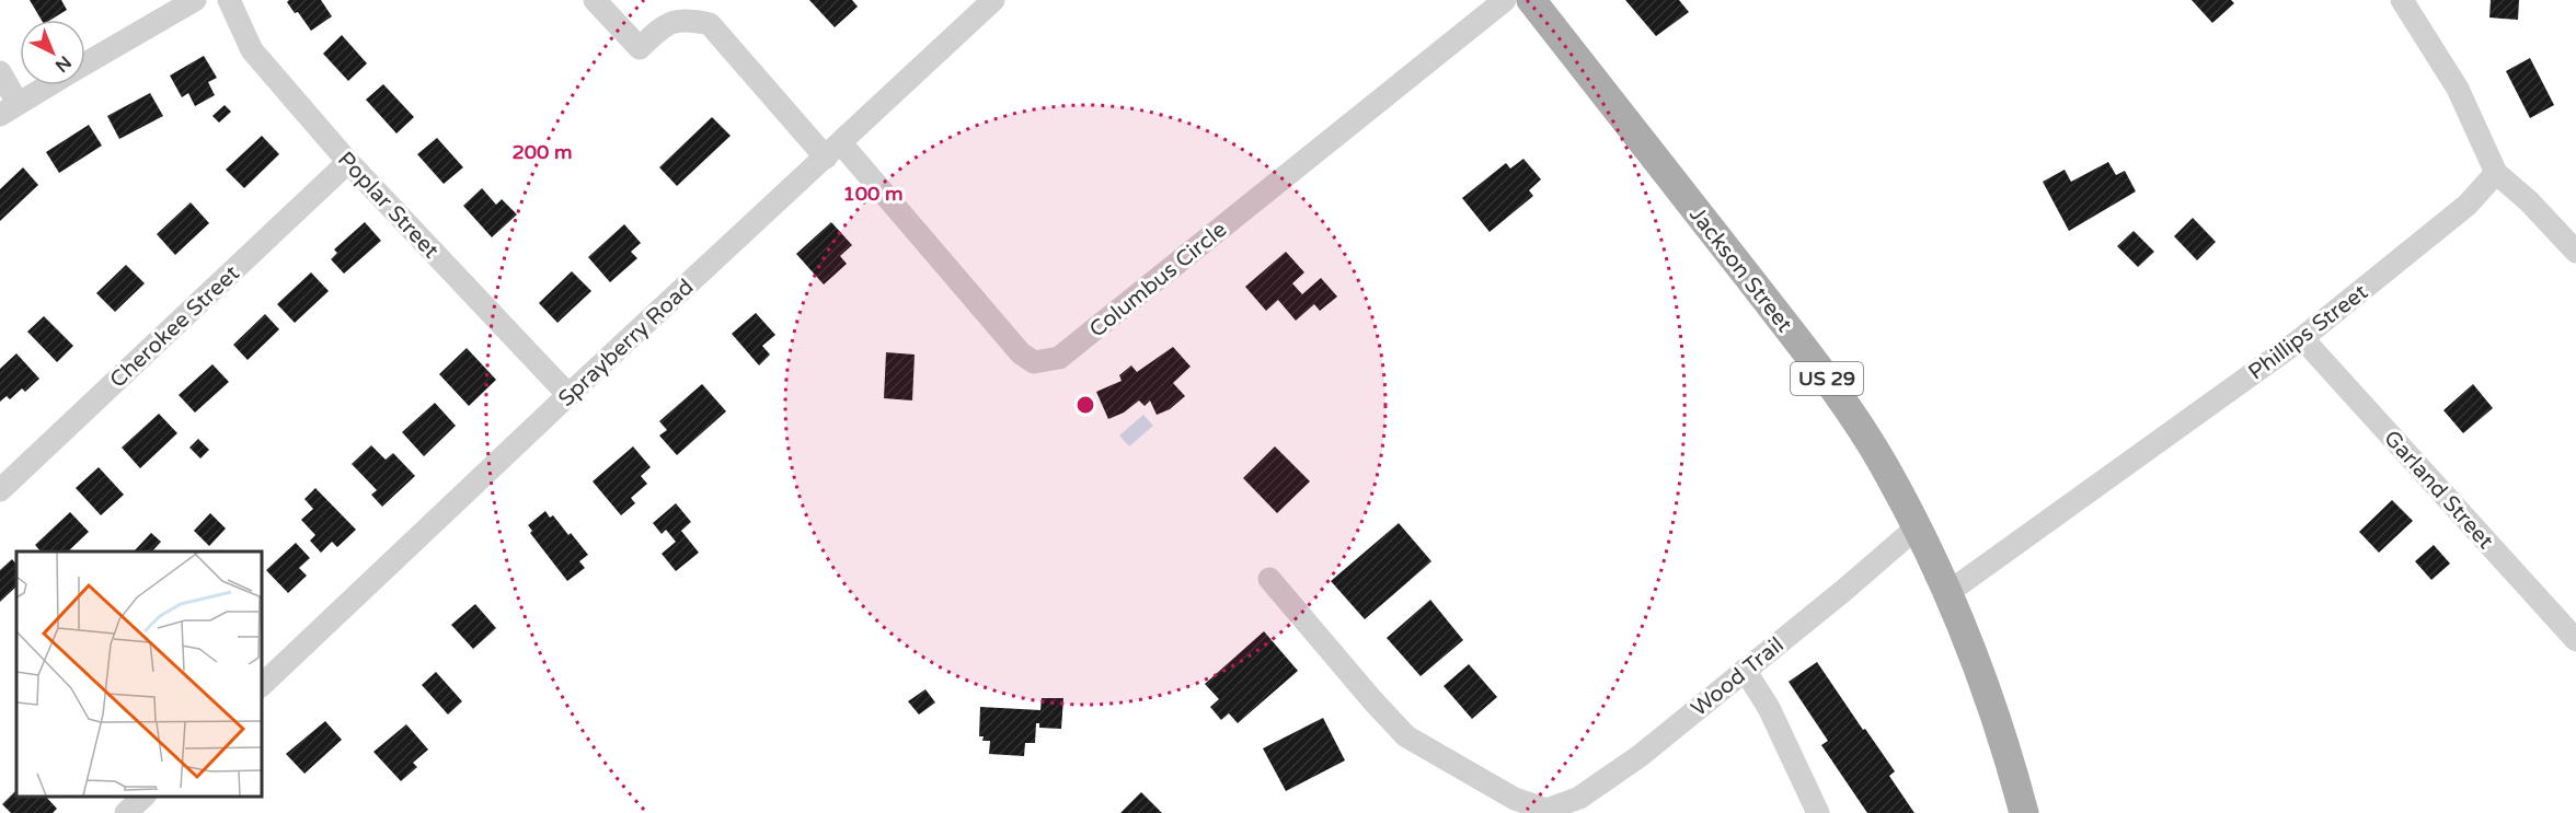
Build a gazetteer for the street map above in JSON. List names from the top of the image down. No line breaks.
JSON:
{"streets":{"main road":["Jackson Street","US 29"],"street":["Poplar Street","Columbus Circle","Cherokee Street","Phillips Street","Sprayberry Road","Garland Street","Wood Trail"]},"crossings":[["Poplar Street","Cherokee Street"],["Poplar Street","Sprayberry Road"],["Jackson Street","Phillips Street"],["Jackson Street","Wood Trail"],["Columbus Circle","Sprayberry Road"],["Phillips Street","Garland Street"]],"north":"bottom right","rings":["200 m","100 m"]}
